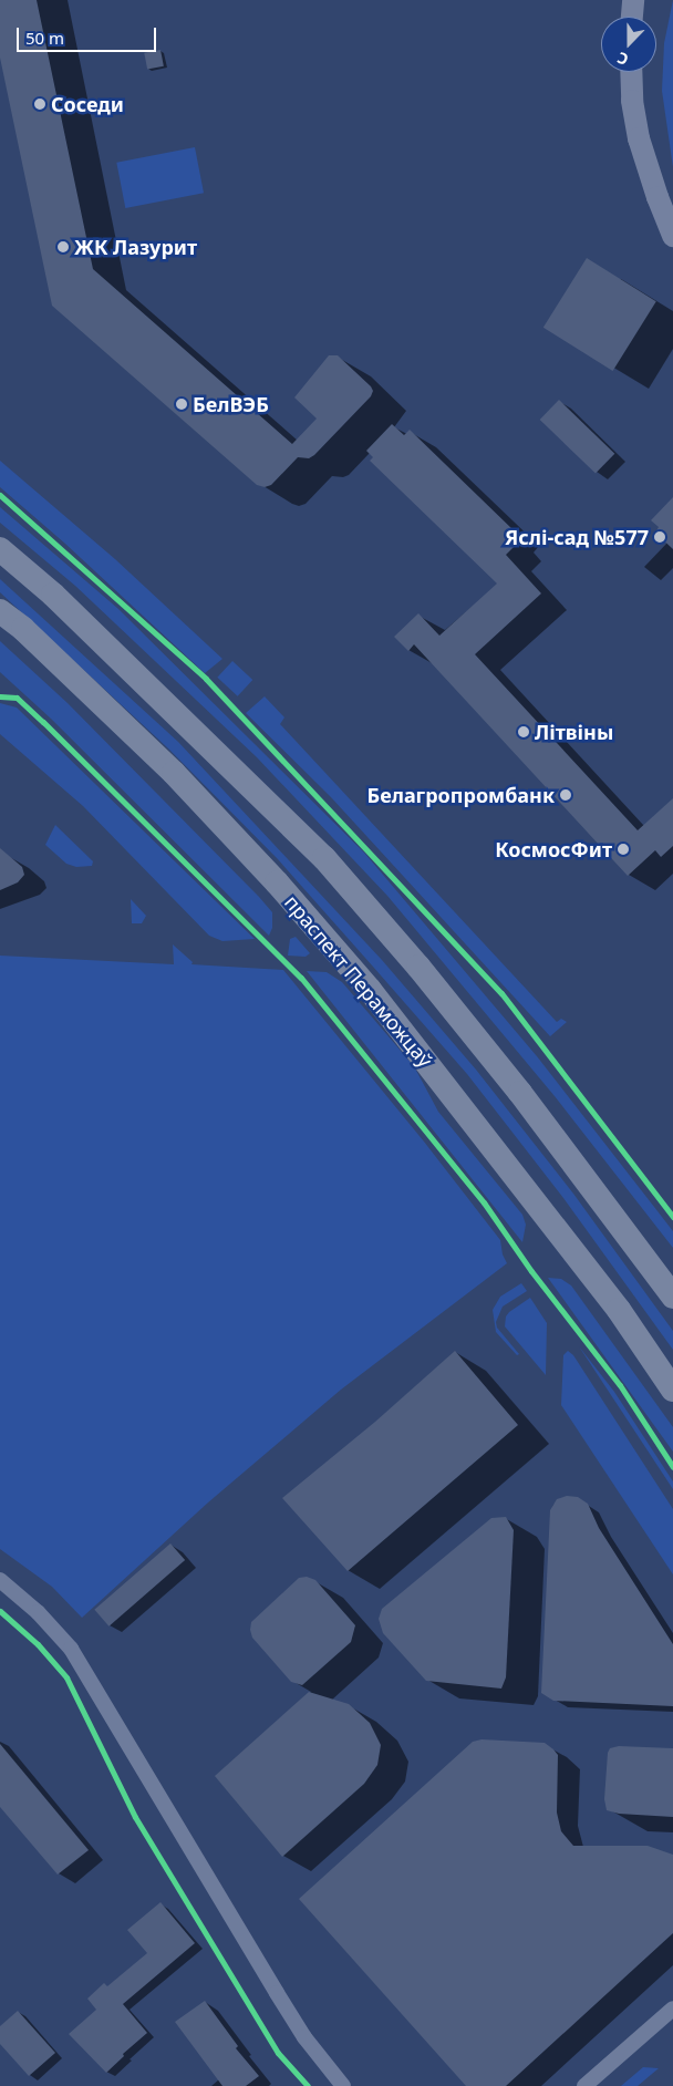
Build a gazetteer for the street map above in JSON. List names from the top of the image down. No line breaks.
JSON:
{"streets":{"main road":["праспект Пераможцаў"]},"places":["Соседи","ЖК Лазурит","БелВЭБ","Яслі-сад №577","Літвіны","Белагропромбанк","КосмосФит"],"scale_bar":"50 m","north":"bottom"}
